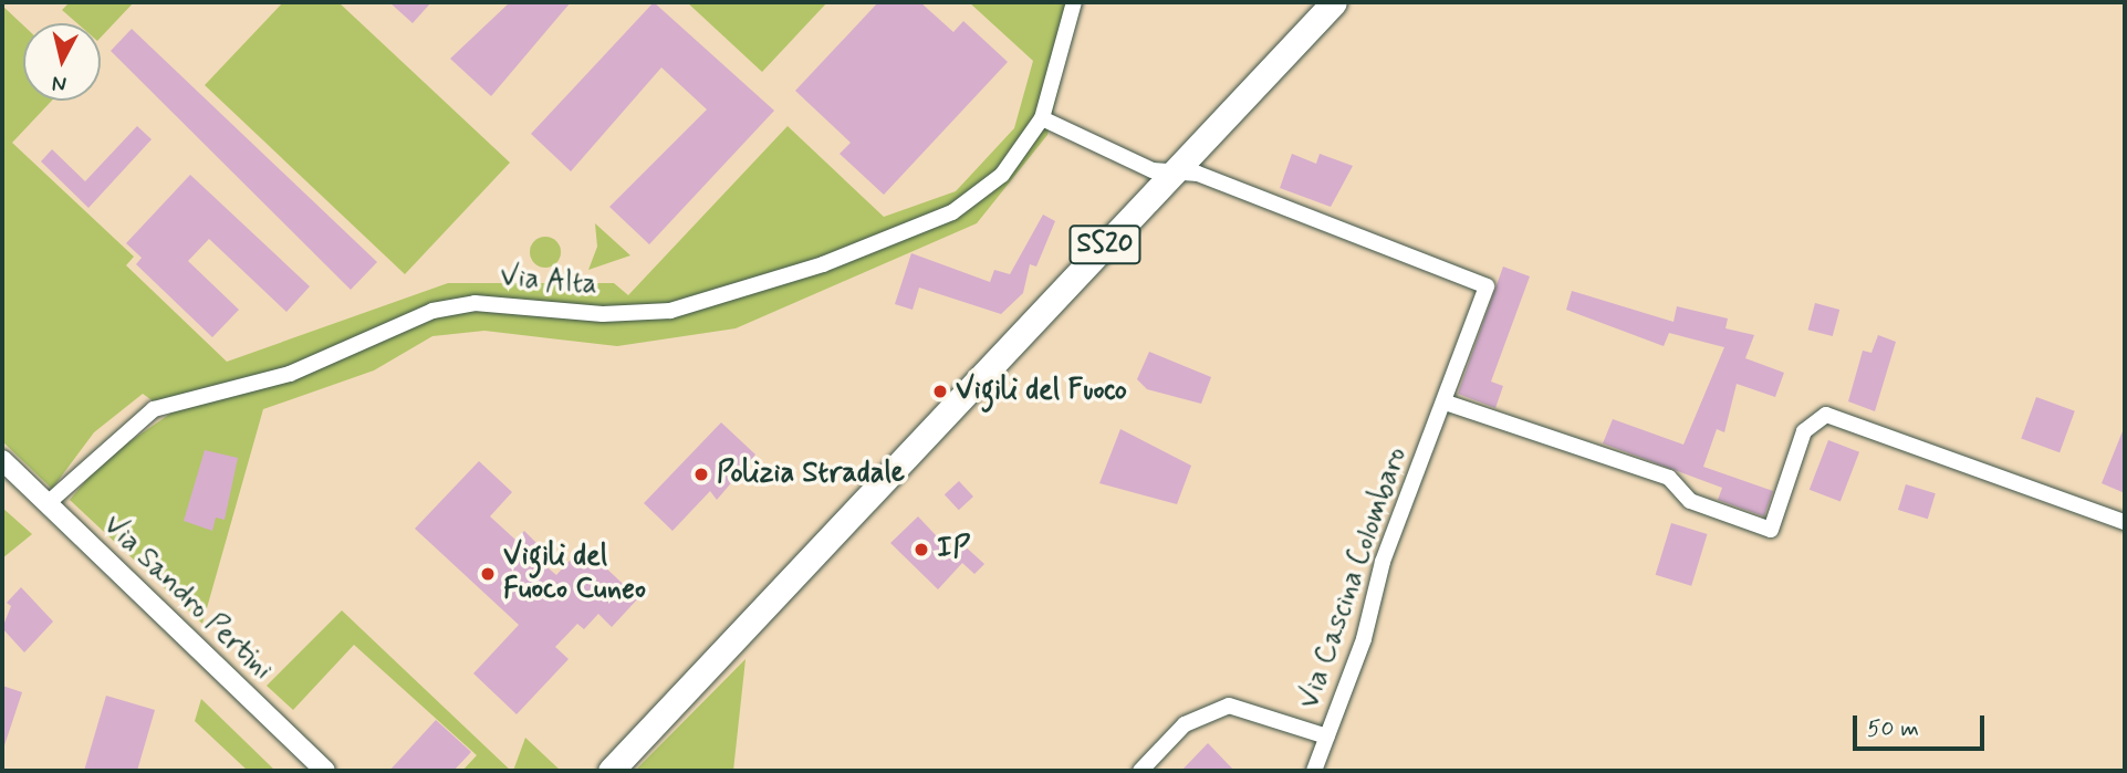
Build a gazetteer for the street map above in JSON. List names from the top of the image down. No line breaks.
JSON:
{"streets":{"main road":["SS20"],"street":["Via Alta","Via Cascina Colombaro","Via Sandro Pertini"]},"crossings":[["SS20","Via Cascina Colombaro"],["Via Alta","Via Sandro Pertini"]],"places":["Vigili del Fuoco","Polizia Stradale","IP","Vigili del Fuoco Cuneo"],"scale_bar":"50 m","north":"bottom"}
